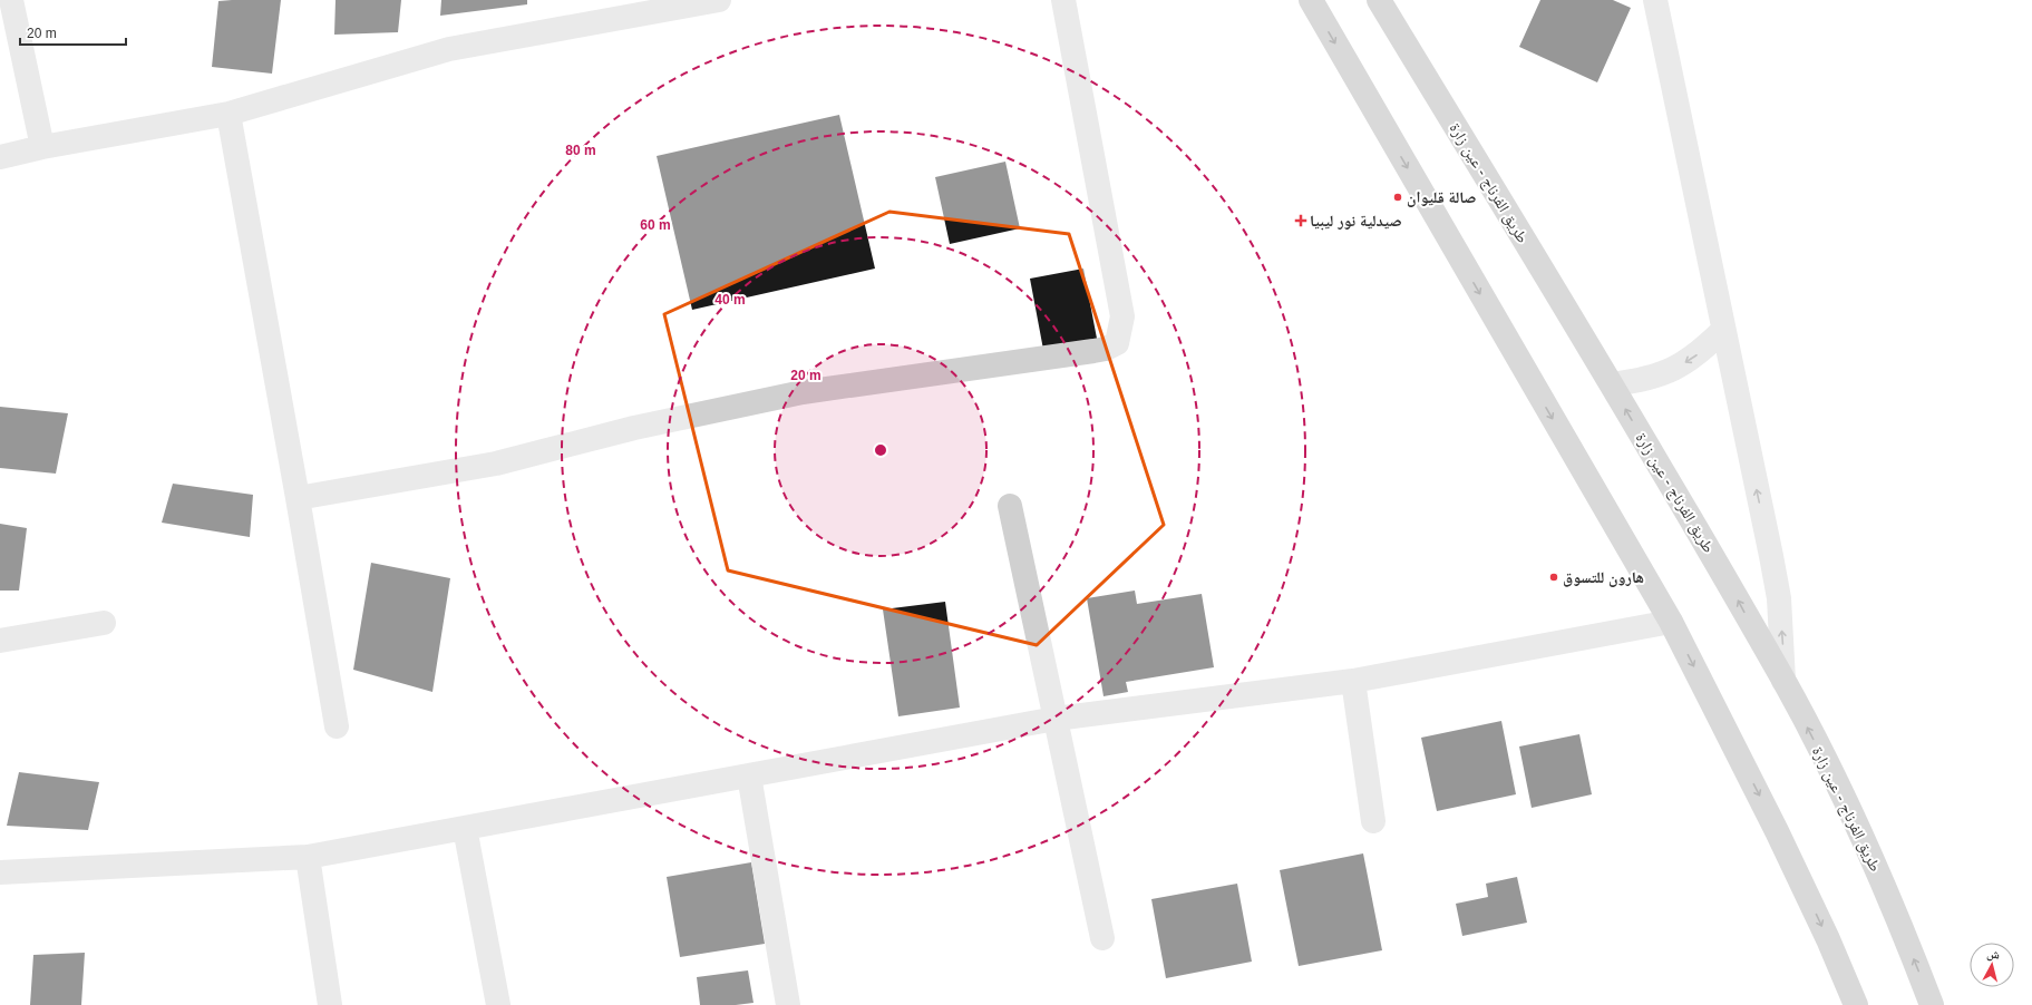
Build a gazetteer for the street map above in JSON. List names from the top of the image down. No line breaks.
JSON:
{"streets":{"main road":["طريق الفرناج - عين زارة"]},"places":{"other":["صالة قليوان","هارون للتسوق"],"health":["صيدلية نور ليبيا"]},"scale_bar":"20 m","north":"top","rings":["80 m","60 m","40 m","20 m"]}
